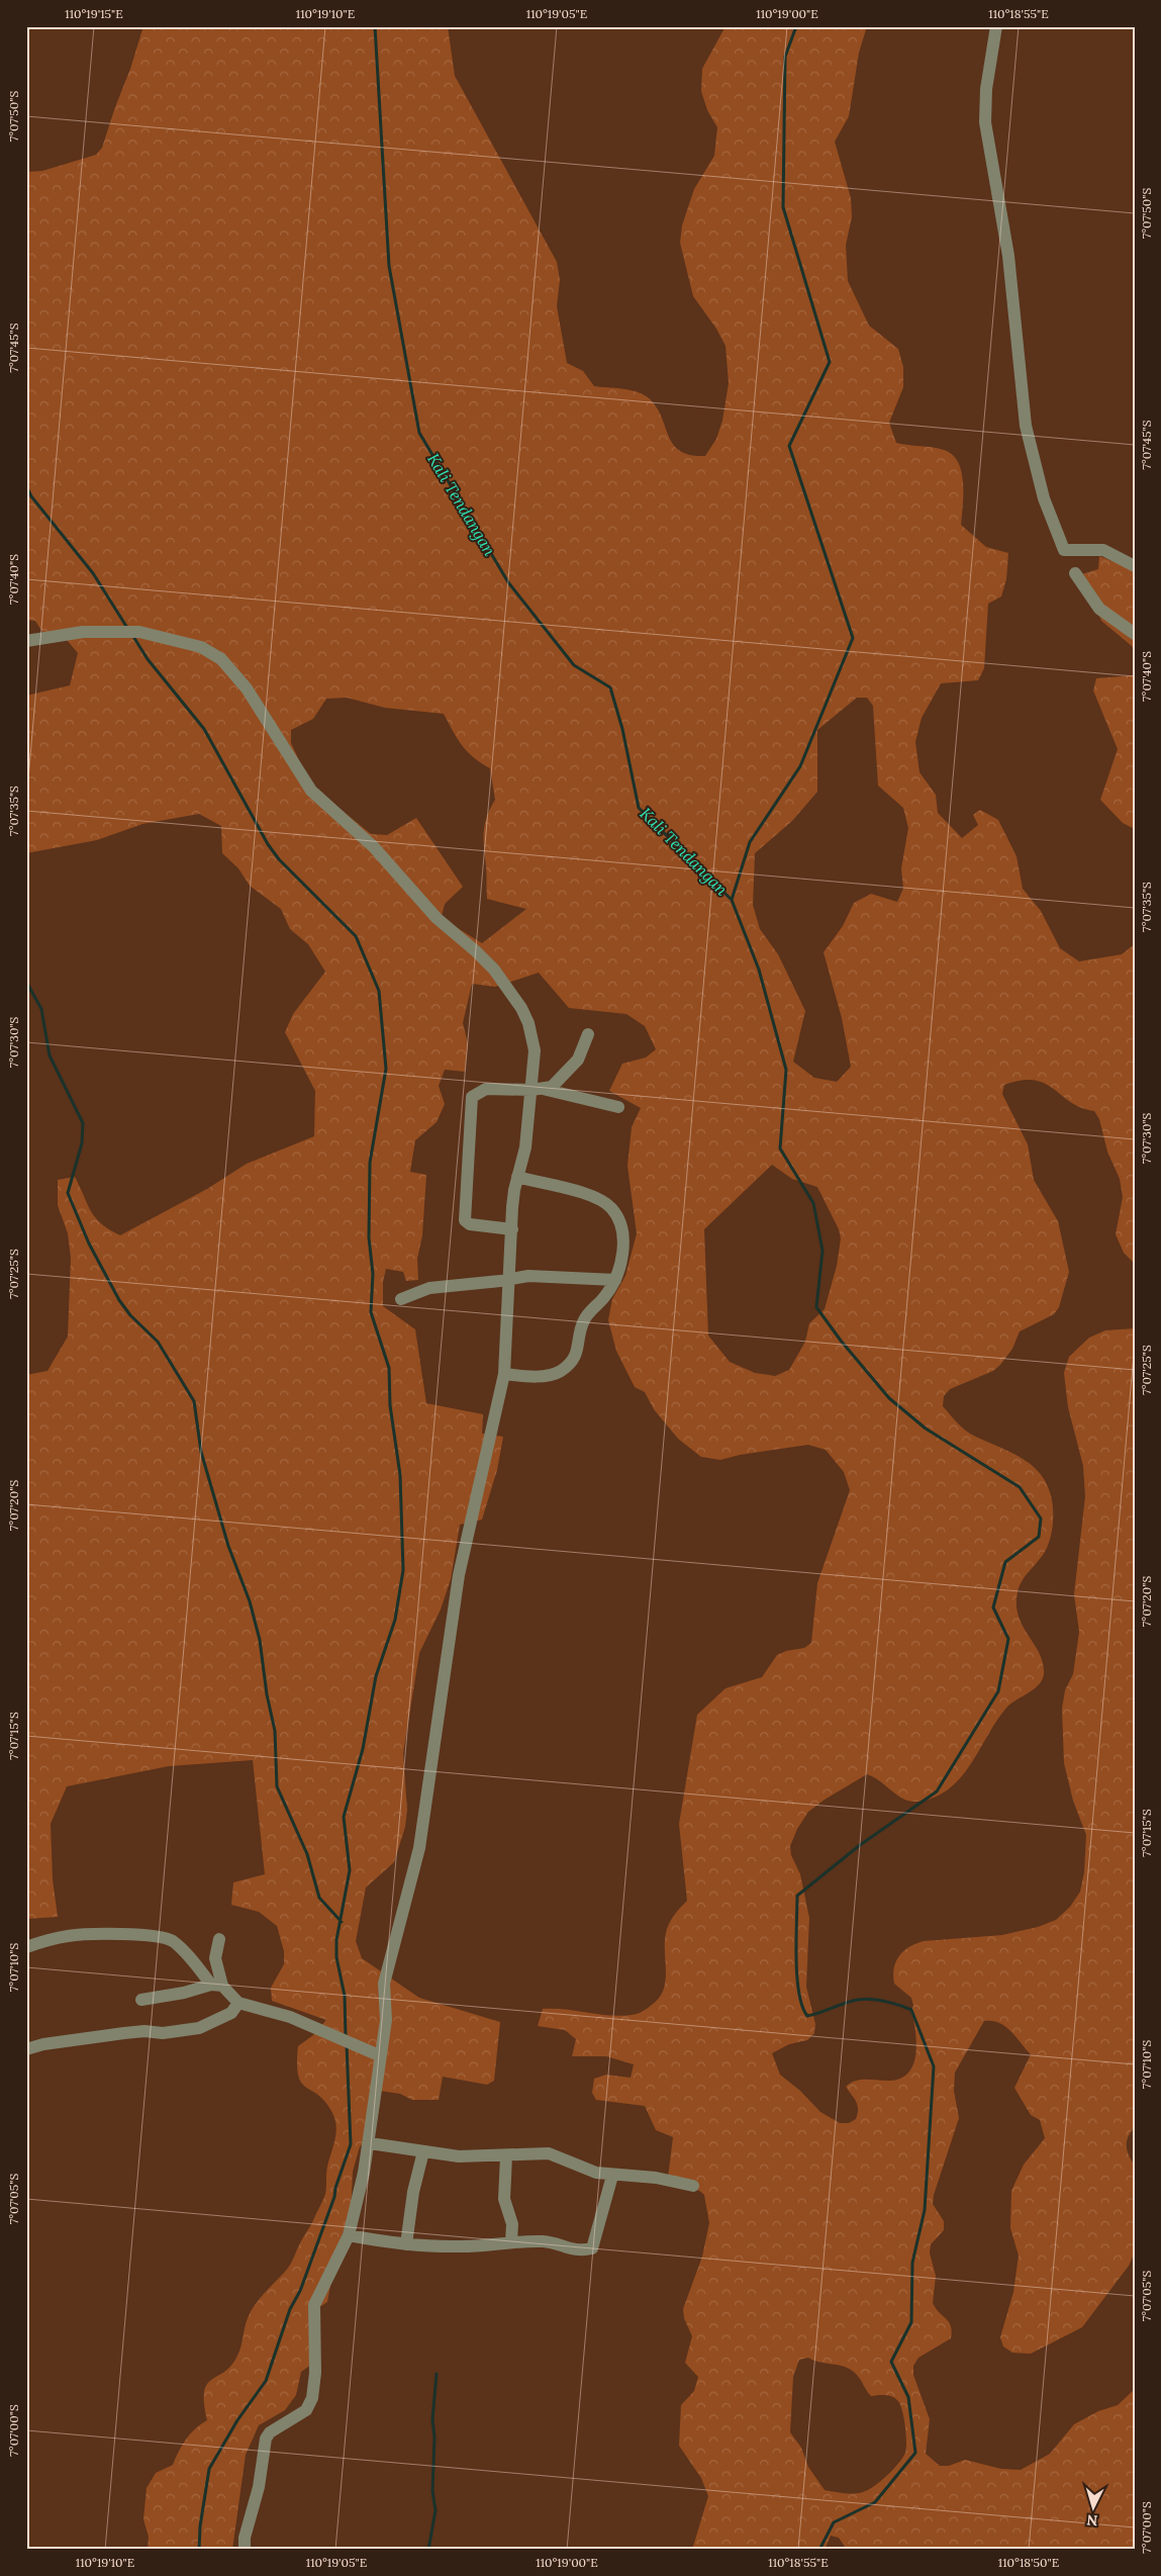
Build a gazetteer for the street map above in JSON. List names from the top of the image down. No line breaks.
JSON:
{"water":["Kali Tendangan"],"north":"bottom","coordinates":["110°19'15\"E","110°19'10\"E","110°19'05\"E","110°19'00\"E","110°18'55\"E","7°07'50\"S","7°07'45\"S","7°07'40\"S","7°07'35\"S","7°07'30\"S","7°07'25\"S","7°07'20\"S","7°07'15\"S","7°07'10\"S","7°07'05\"S","7°07'00\"S","110°18'50\"E"]}
